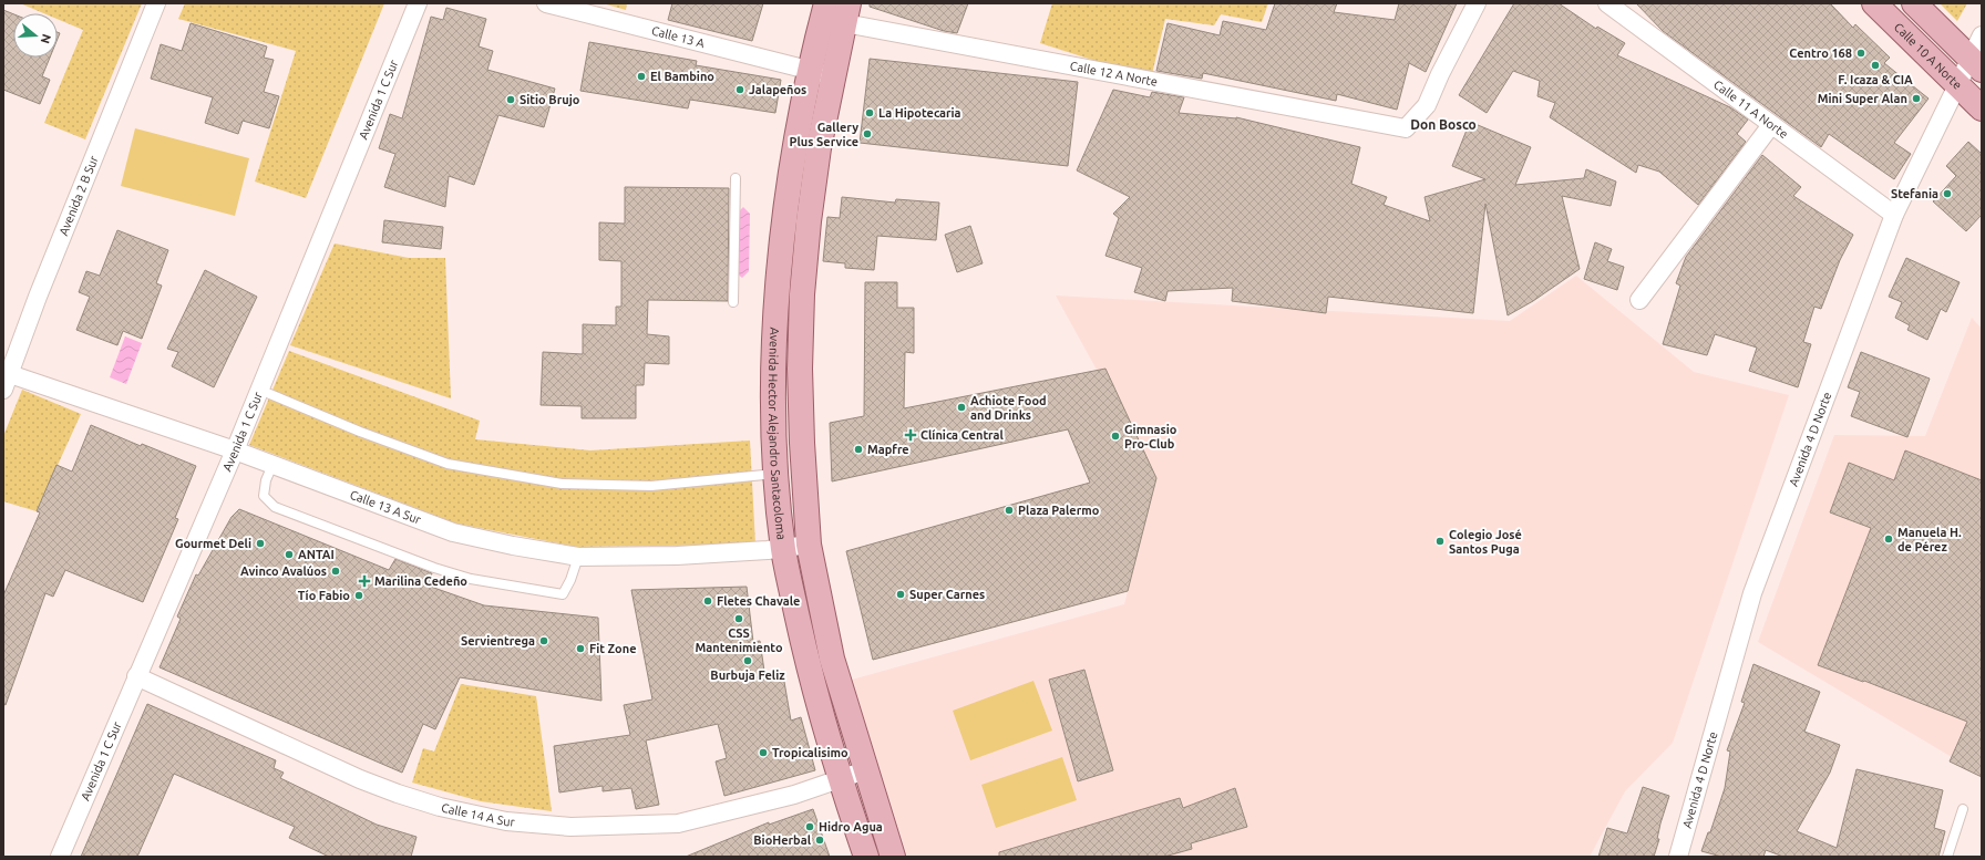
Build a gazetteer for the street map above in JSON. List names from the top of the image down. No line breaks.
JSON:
{"streets":{"main road":["Calle 10 A Norte","Avenida Hector Alejandro Santacoloma"],"street":["Calle 13 A","Calle 12 A Norte","Avenida 1 C Sur","Calle 11 A Norte","Avenida 2 B Sur","Avenida 4 D Norte","Calle 13 A Sur","Calle 14 A Sur"]},"crossings":[["Calle 13 A","Avenida Hector Alejandro Santacoloma"],["Calle 10 A Norte","Avenida 4 D Norte"],["Calle 12 A Norte","Avenida Hector Alejandro Santacoloma"],["Avenida 1 C Sur","Calle 13 A Sur"],["Avenida 1 C Sur","Calle 14 A Sur"],["Calle 11 A Norte","Avenida 4 D Norte"],["Avenida 2 B Sur","Calle 13 A Sur"],["Avenida Hector Alejandro Santacoloma","Calle 13 A Sur"],["Avenida Hector Alejandro Santacoloma","Calle 14 A Sur"]],"districts":["Don Bosco"],"places":{"other":["Centro 168","F. Icaza & CIA","El Bambino","Jalapeños","Mini Super Alan","Sitio Brujo","La Hipotecaria","Gallery Plus Service","Stefania","Achiote Food and Drinks","Gimnasio Pro-Club","Mapfre","Plaza Palermo","Manuela H. de Pérez","Colegio José Santos Puga","Gourmet Deli","ANTAI","Avinco Avalúos","Super Carnes","Tío Fabio","Fletes Chavale","CSS Mantenimiento","Servientrega","Fit Zone","Burbuja Feliz","Tropicalisimo","Hidro Agua","BioHerbal"],"health":["Clínica Central","Marilina Cedeño"]},"north":"right"}
